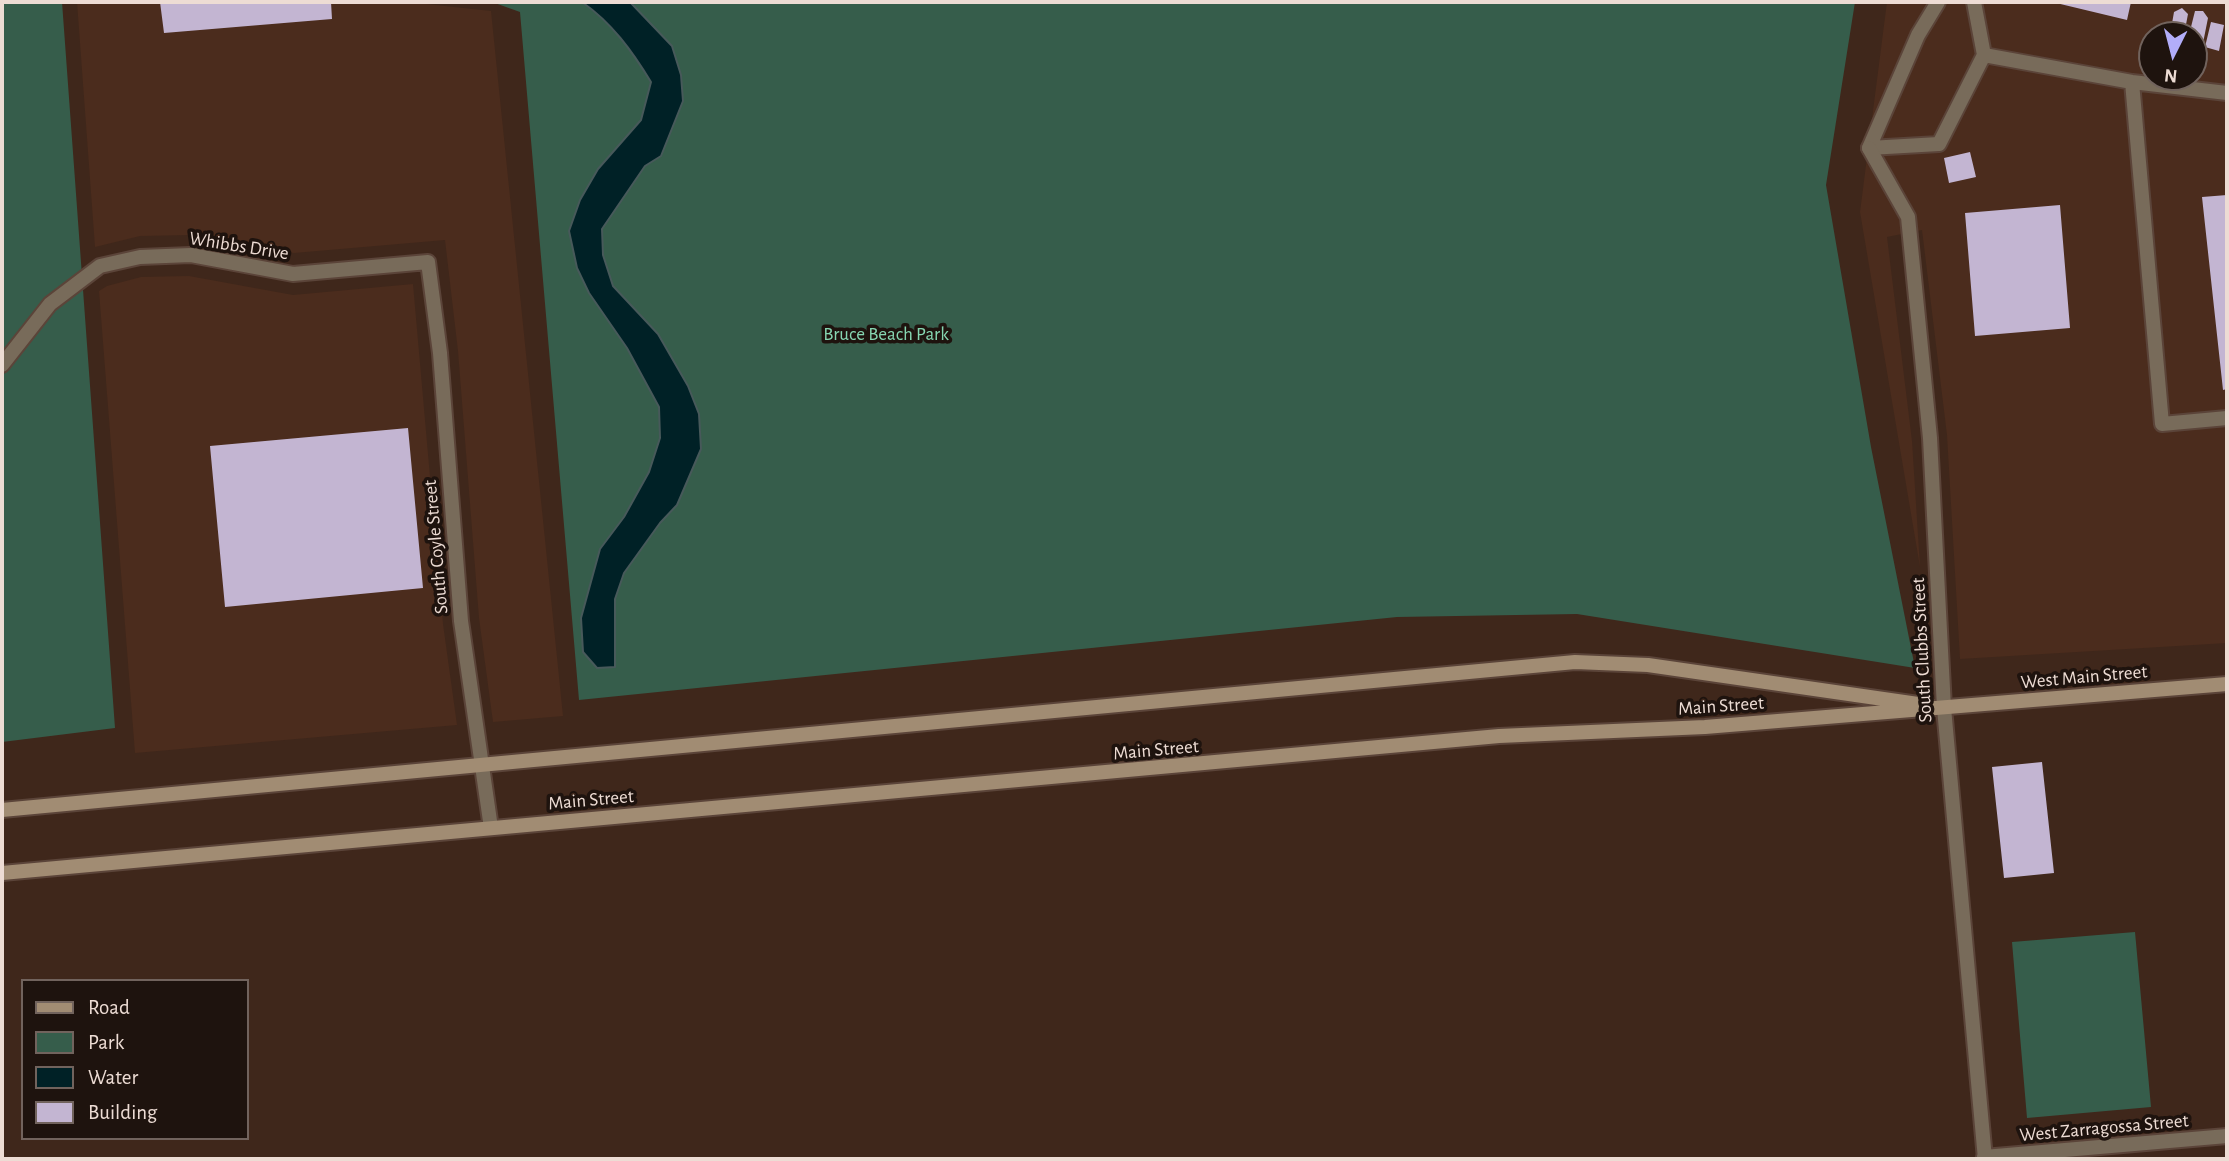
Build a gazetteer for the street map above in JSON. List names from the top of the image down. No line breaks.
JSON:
{"streets":{"main road":["West Main Street","Main Street"],"street":["Whibbs Drive","South Coyle Street","South Clubbs Street","West Zarragossa Street"]},"crossings":[["Whibbs Drive","South Coyle Street"],["South Coyle Street","Main Street"],["South Clubbs Street","West Main Street"],["South Clubbs Street","Main Street"],["South Clubbs Street","West Zarragossa Street"],["West Main Street","Main Street"]],"parks":["Bruce Beach Park"],"legend":["Road","Park","Water","Building"],"north":"bottom"}
